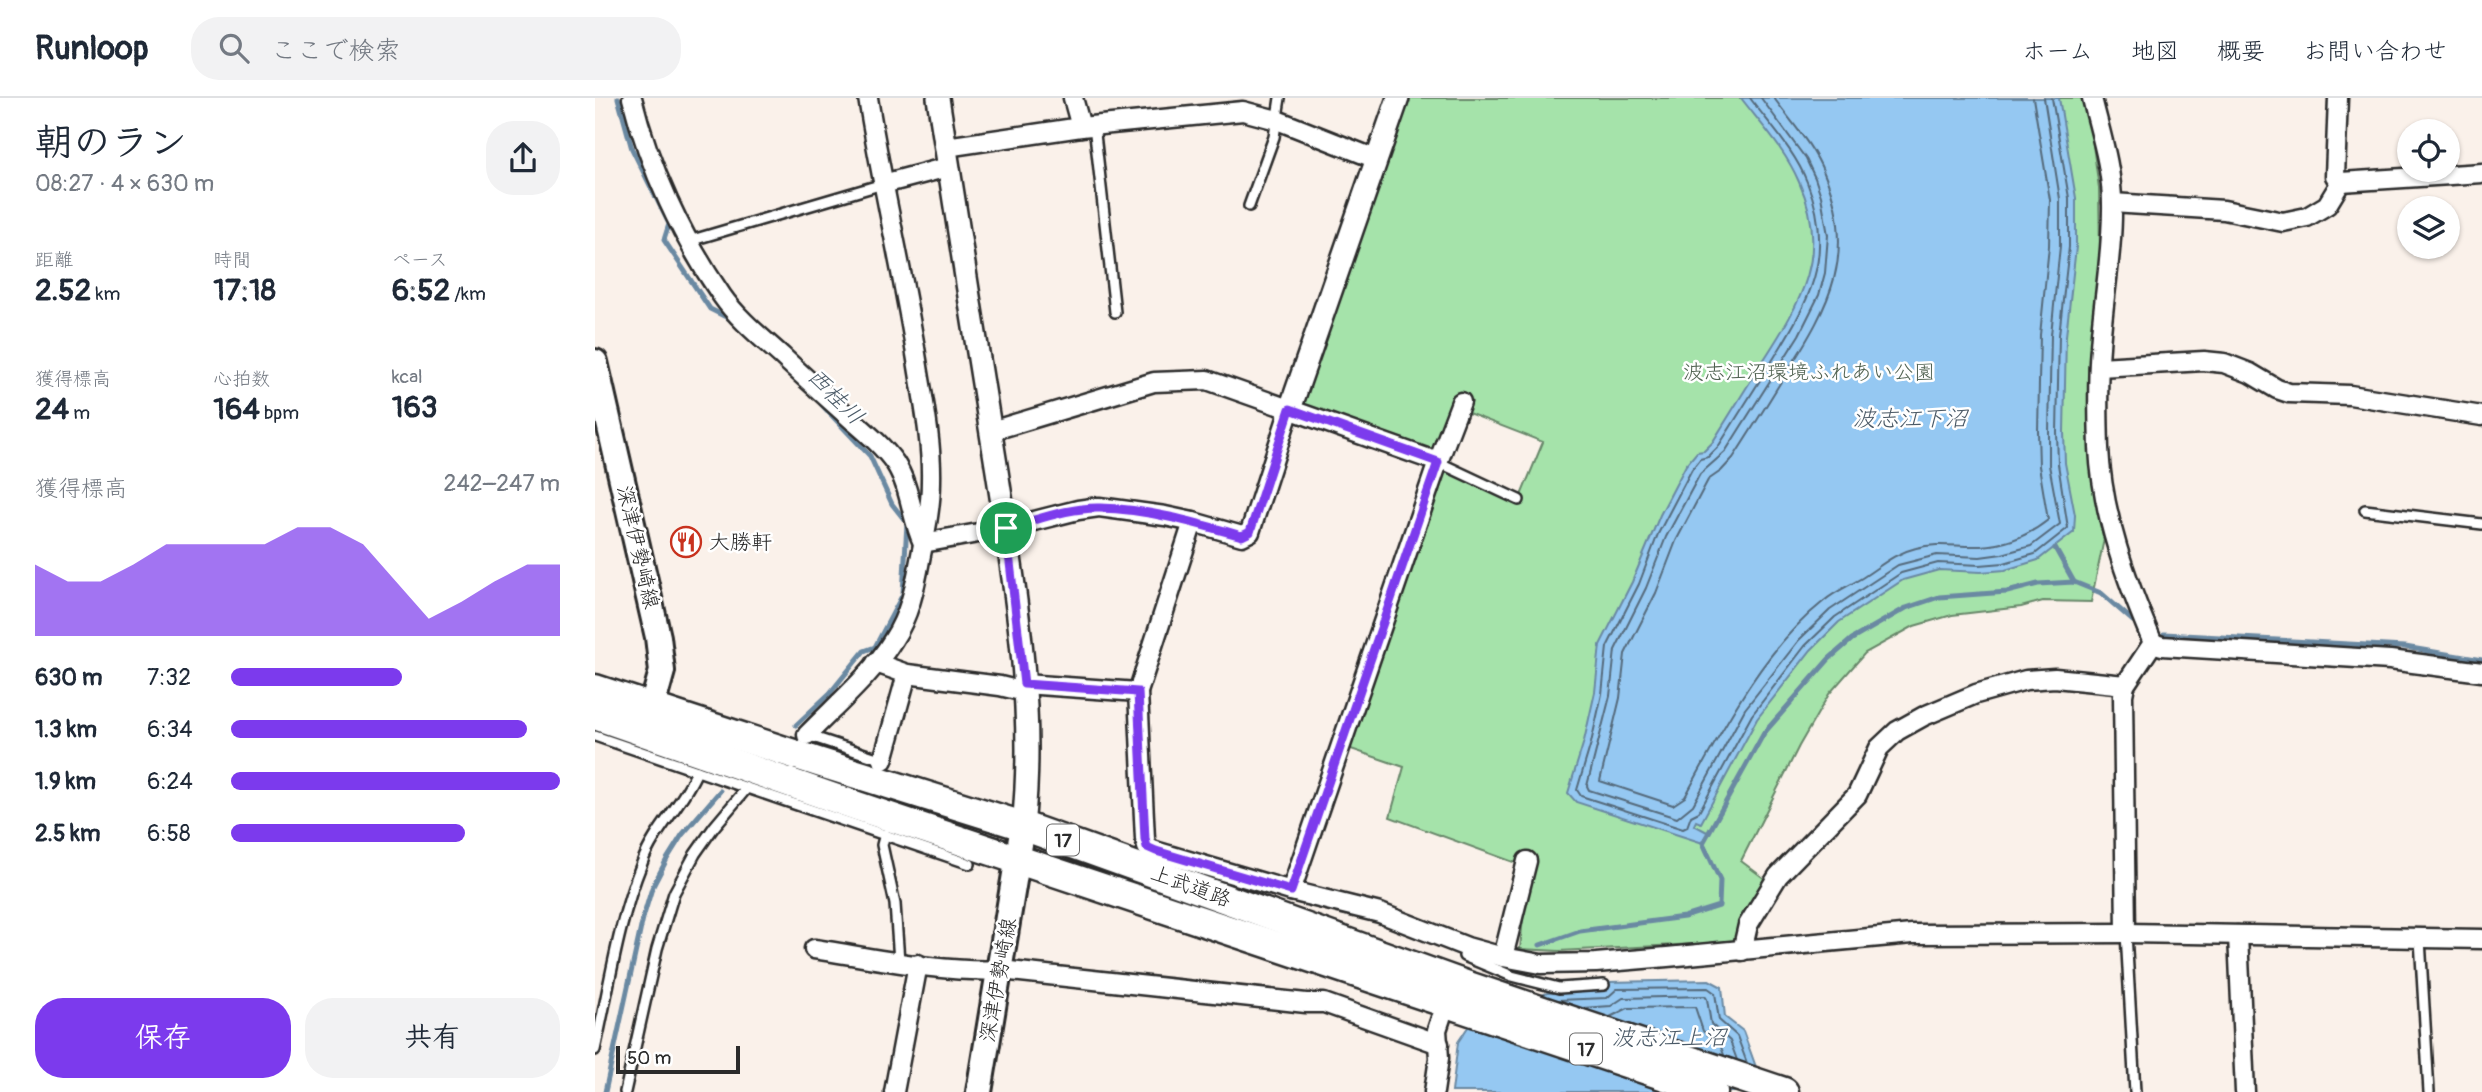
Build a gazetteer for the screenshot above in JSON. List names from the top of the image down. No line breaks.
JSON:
{"streets":{"highway":["17","上武道路"],"main road":["深津伊勢崎線"]},"crossings":[["深津伊勢崎線","上武道路"]],"water":["西桂川","波志江下沼","波志江上沼"],"parks":["波志江沼環境ふれあい公園"],"places":{"restaurant":["大勝軒"]},"scale_bar":"50 m","page":{"header":"Runloop","search":"ここで検索","nav":["ホーム","地図","概要","お問い合わせ"],"heading":["朝のラン","08:27 · 4 × 630 m"],"stats":[["距離","2.52 km"],["時間","17:18"],["ペース","6:52 /km"],["獲得標高","24 m"],["心拍数","164 bpm"],["kcal","163"]],"chart":["獲得標高","242–247 m"],"list":[{"name":"630 m","note":"7:32"},{"name":"1.3 km","note":"6:34"},{"name":"1.9 km","note":"6:24"},{"name":"2.5 km","note":"6:58"}],"buttons":["保存","共有"],"scale":"50 m"}}
